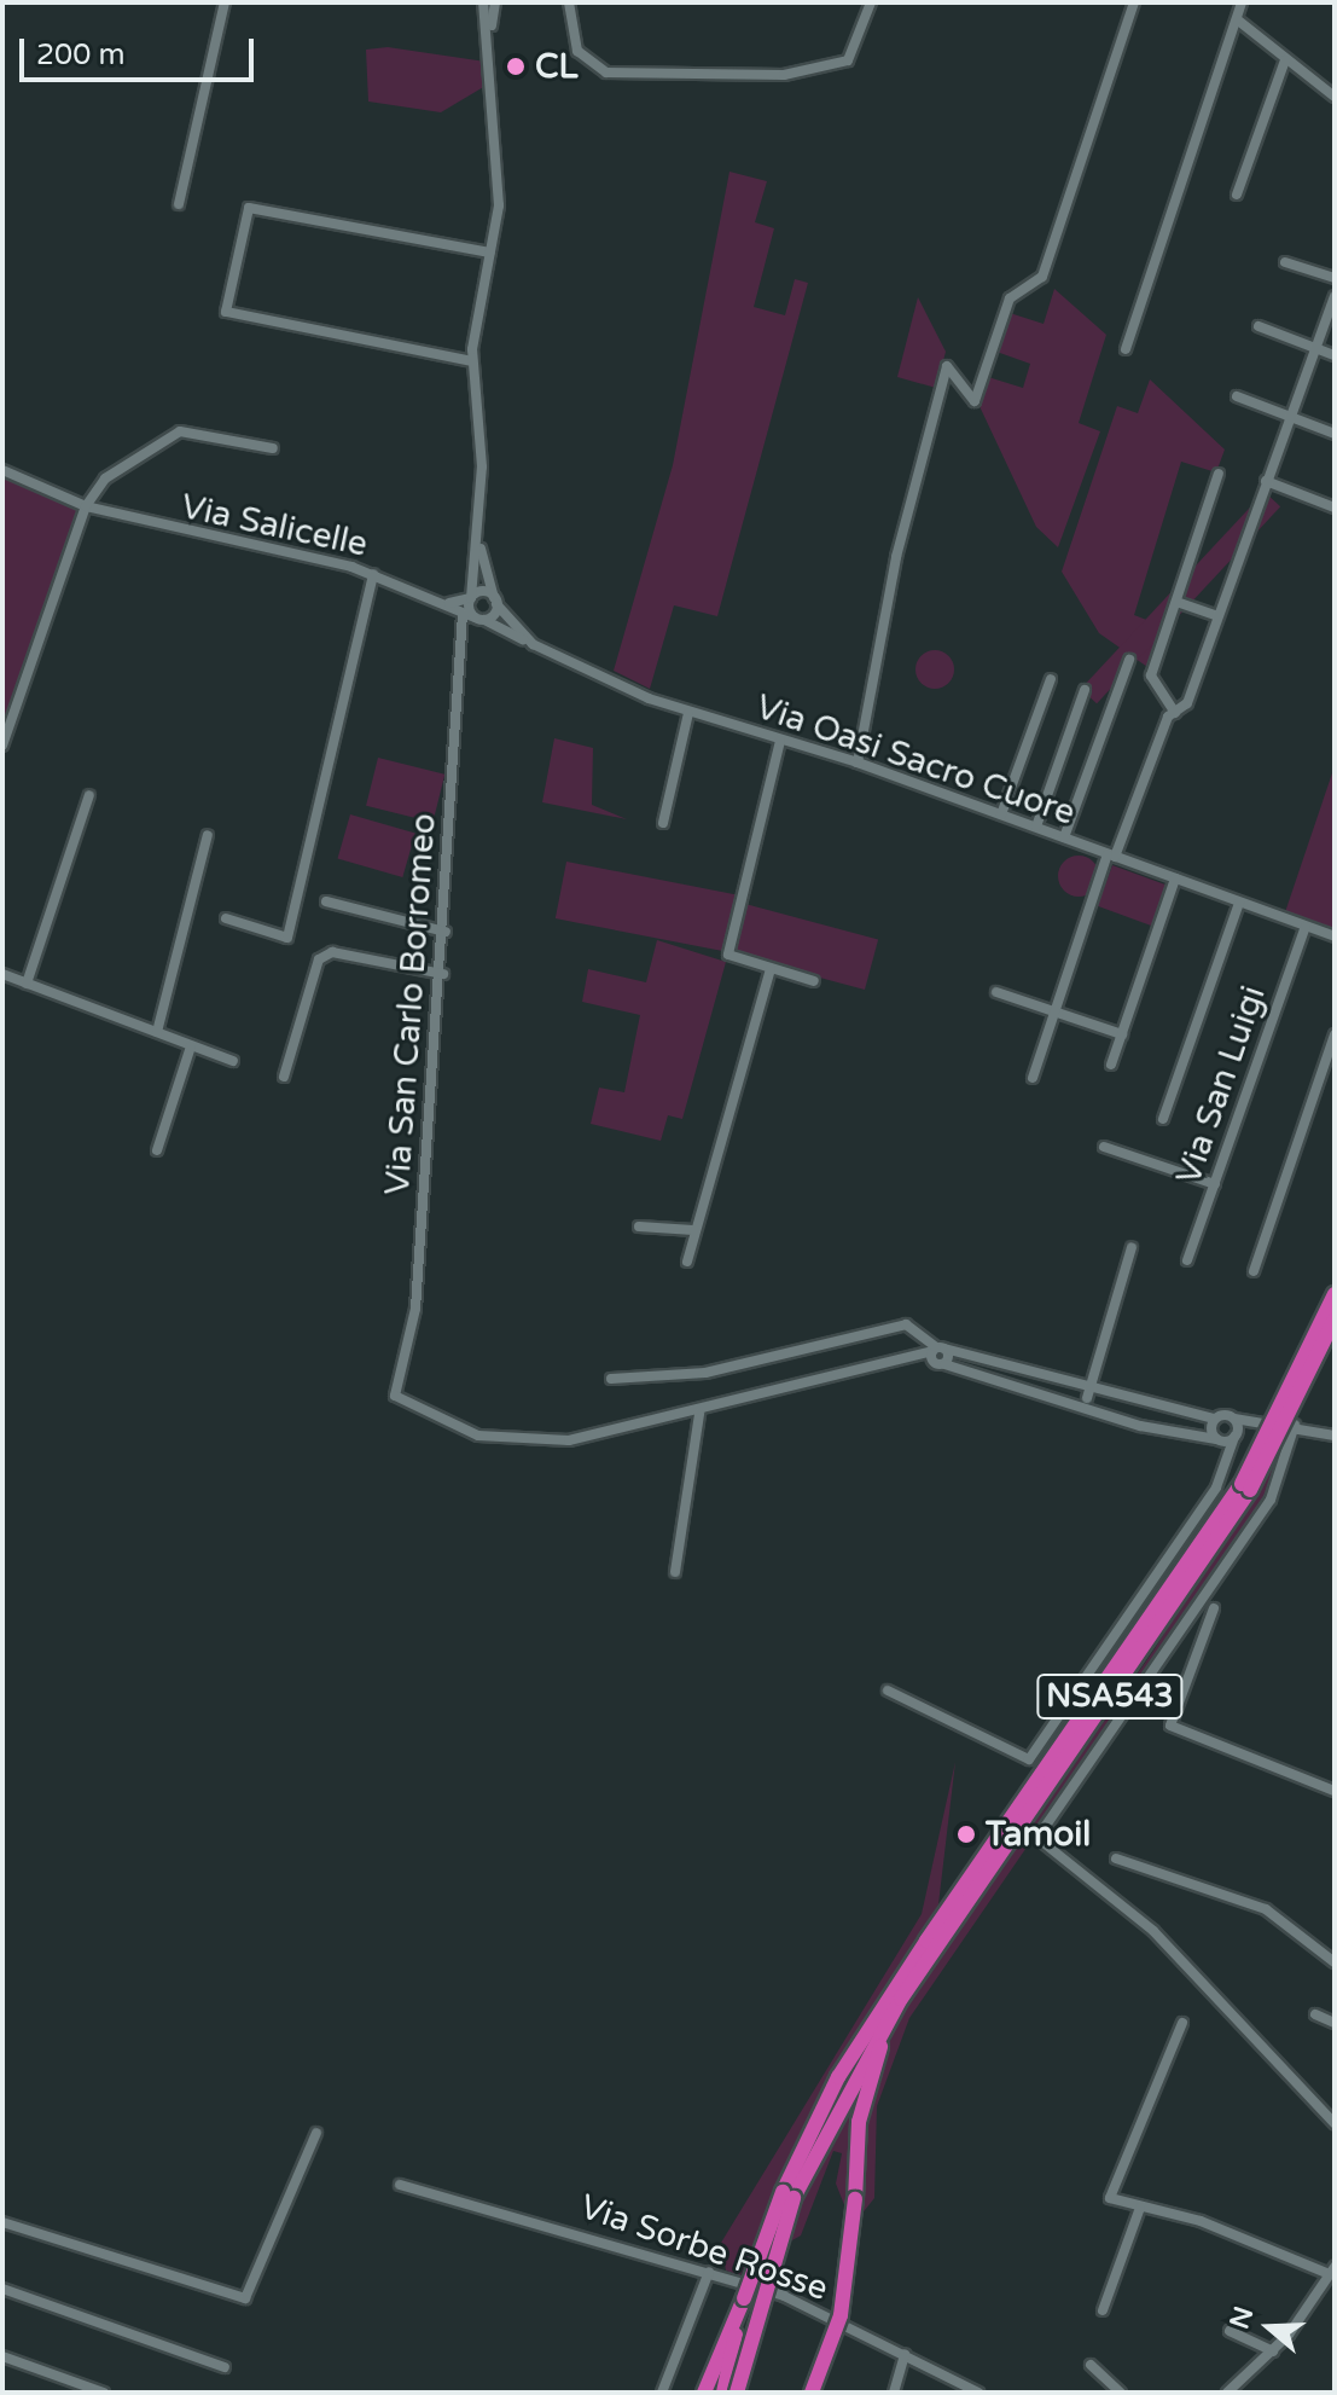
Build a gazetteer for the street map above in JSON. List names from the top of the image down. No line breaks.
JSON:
{"streets":{"highway":["NSA543"],"street":["Via Salicelle","Via Oasi Sacro Cuore","Via San Carlo Borromeo","Via San Luigi","Via Sorbe Rosse"]},"crossings":[["Via Oasi Sacro Cuore","Via San Luigi"]],"places":["CL","Tamoil"],"scale_bar":"200 m","north":"left"}
